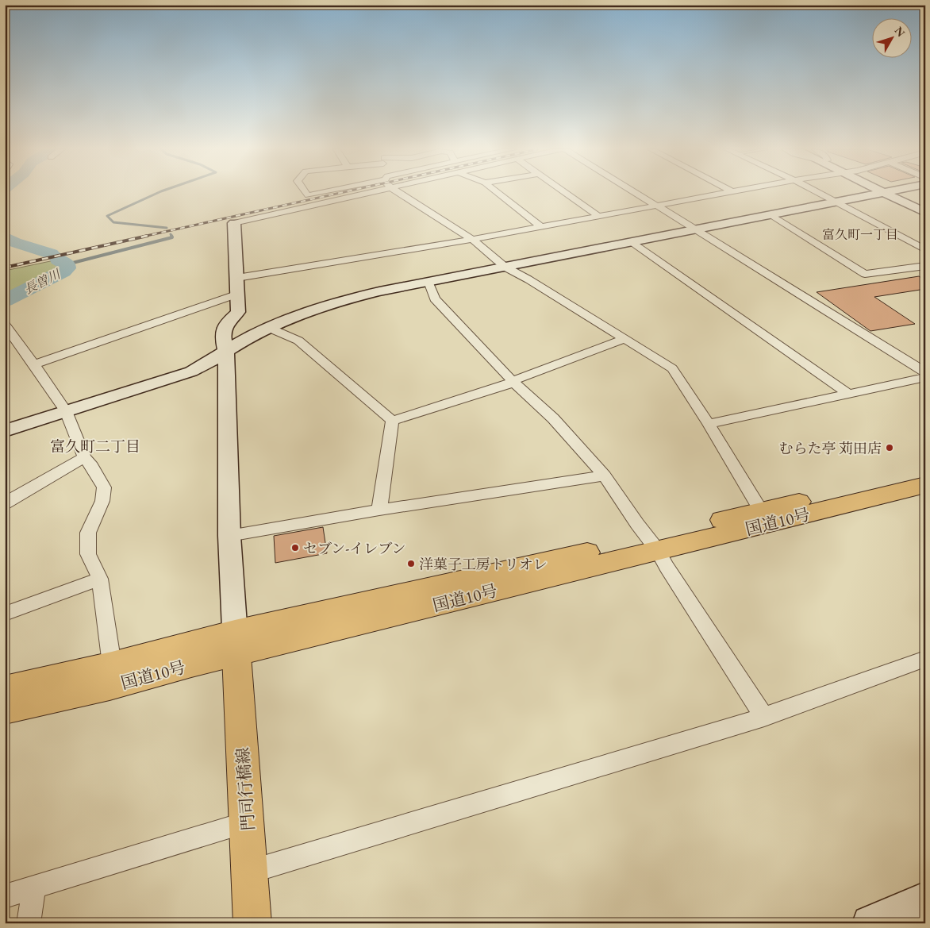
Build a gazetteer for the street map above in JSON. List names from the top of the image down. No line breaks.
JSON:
{"streets":{"main road":["国道10号","門司行橋線"]},"crossings":[["国道10号","門司行橋線"]],"districts":["富久町一丁目","富久町二丁目"],"water":["長曽川"],"places":["むらた亭 苅田店","セブン-イレブン","洋菓子工房トリオレ"],"north":"top right"}
